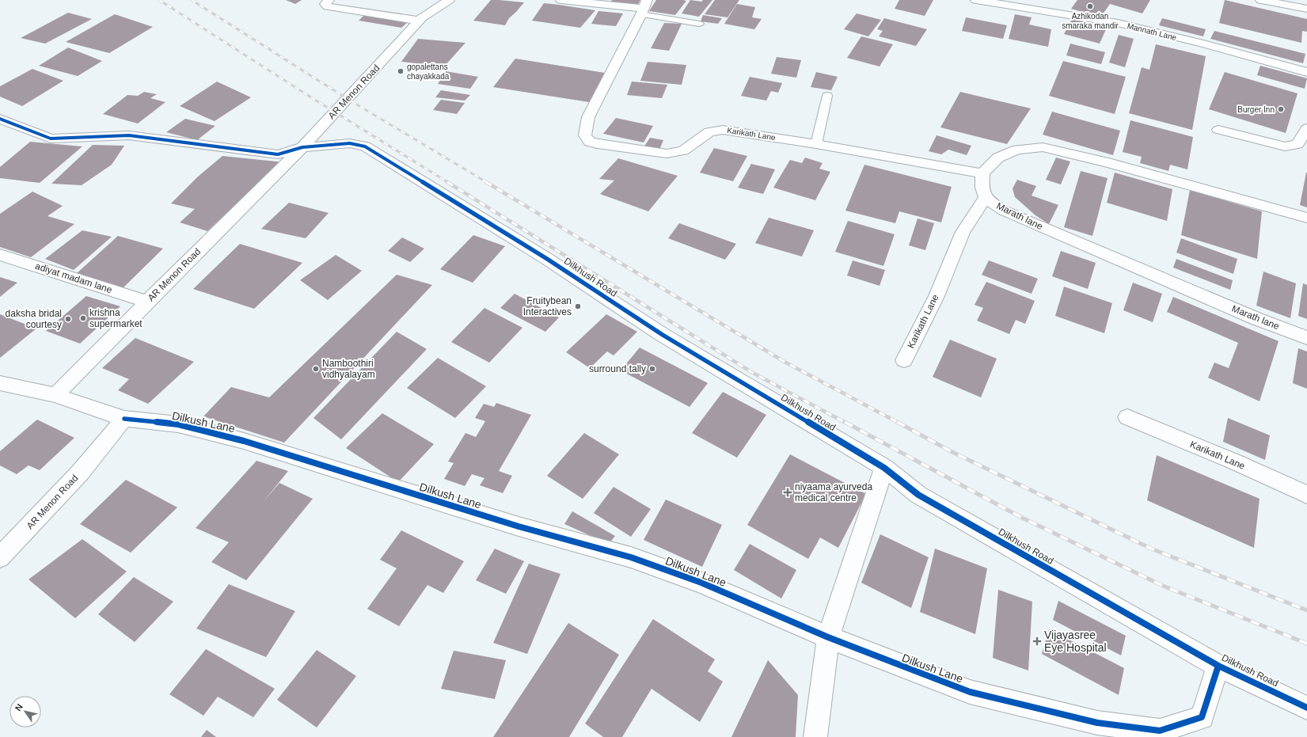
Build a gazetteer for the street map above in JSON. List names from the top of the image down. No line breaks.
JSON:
{"streets":{"street":["Mannath Lane","AR Menon Road","Karikath Lane","Marath lane","Dilkhush Road","adiyat madam lane","Dilkush Lane"]},"crossings":[["AR Menon Road","Dilkhush Road"],["AR Menon Road","adiyat madam lane"],["AR Menon Road","Dilkush Lane"],["Karikath Lane","Marath lane"],["Dilkhush Road","Dilkush Lane"]],"places":{"other":["Azhikodan smaraka mandir","gopalettans chayakkada","Burger Inn","Fruitybean Interactives","krishna supermarket","daksha bridal courtesy","Namboothiri vidhyalayam","surround tally"],"health":["niyaama ayurveda medical centre","Vijayasree Eye Hospital"]},"north":"top left"}
